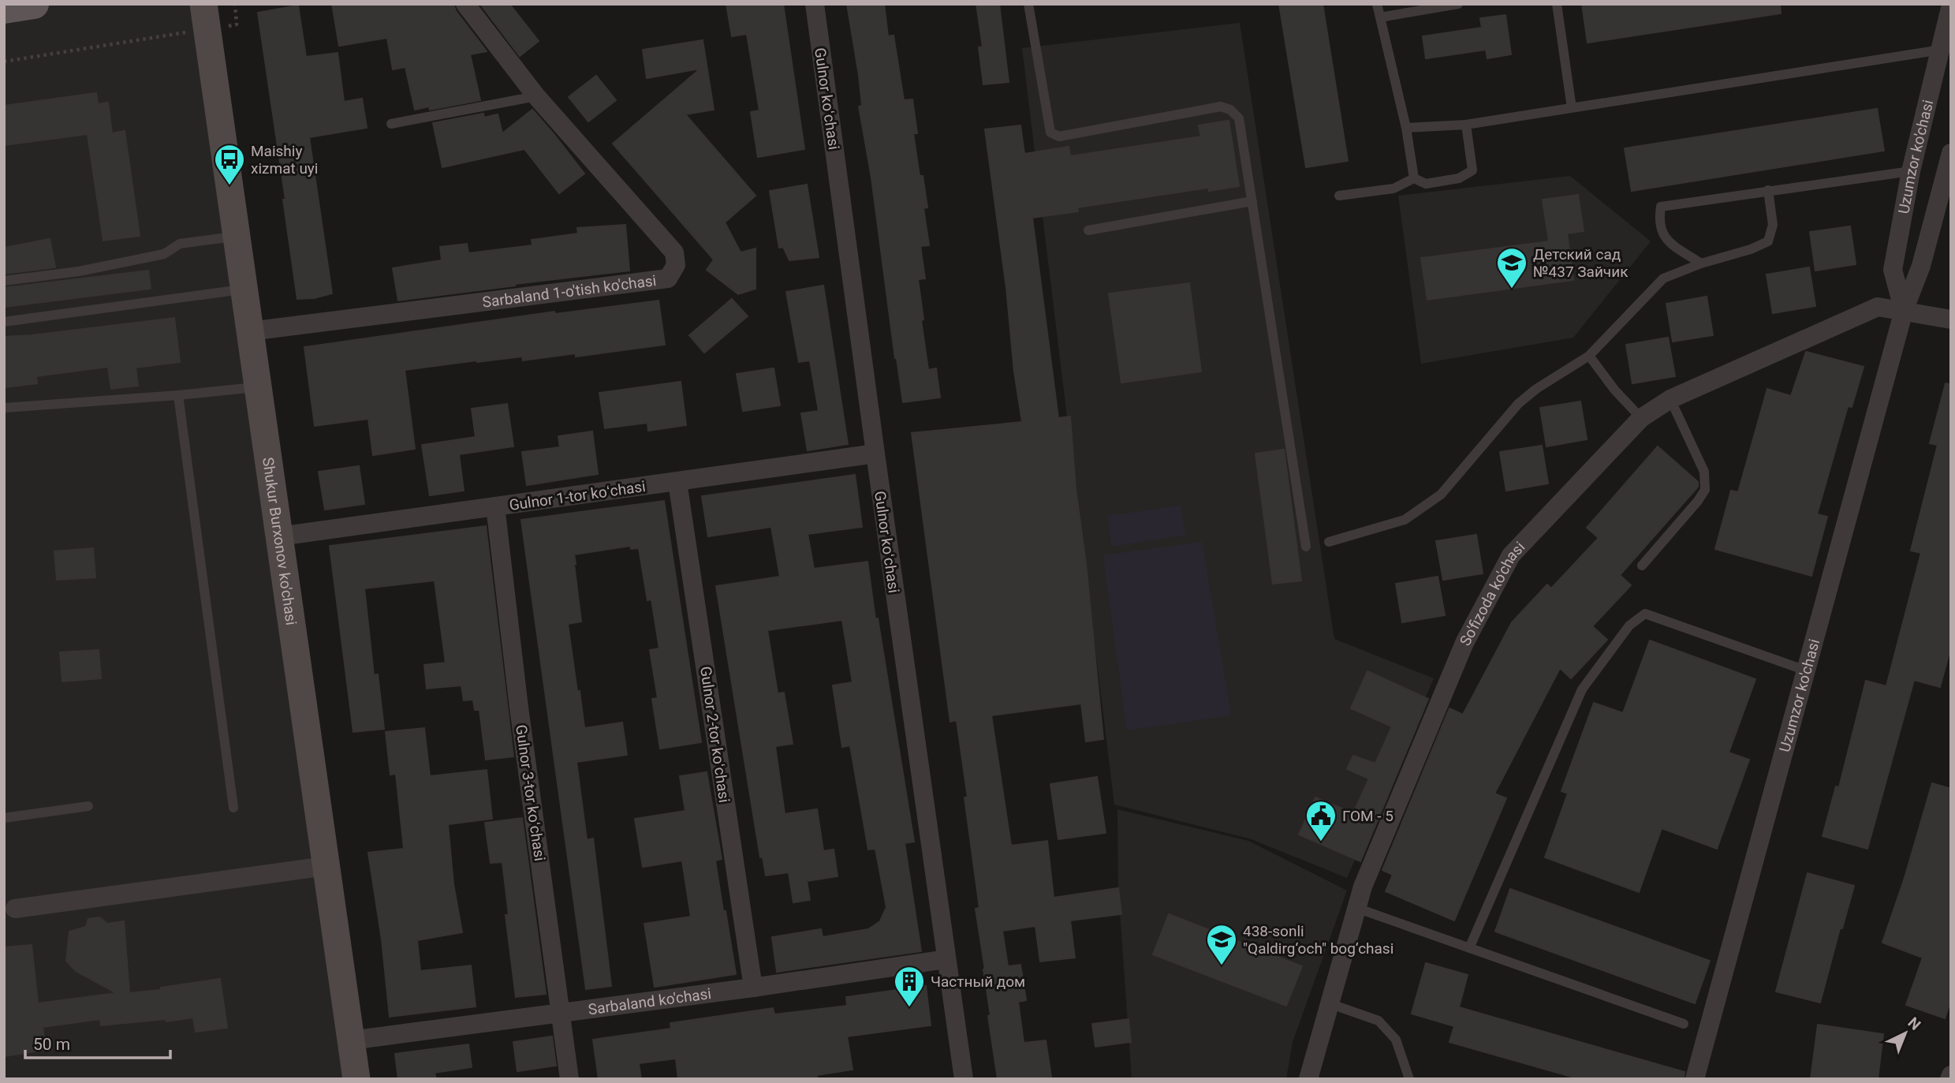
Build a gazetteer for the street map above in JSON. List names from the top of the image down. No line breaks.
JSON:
{"streets":{"street":["Gulnor koʻchasi","Uzumzor ko'chasi","Sarbaland 1-o'tish ko'chasi","Gulnor 1-tor koʻchasi","Shukur Burxonov ko'chasi","So'fizoda ko'chasi","Gulnor 2-tor koʻchasi","Gulnor 3-tor koʻchasi","Sarbaland ko'chasi"]},"crossings":[["Gulnor koʻchasi","Gulnor 1-tor koʻchasi"],["Gulnor koʻchasi","Sarbaland ko'chasi"],["Uzumzor ko'chasi","So'fizoda ko'chasi"],["Sarbaland 1-o'tish ko'chasi","Shukur Burxonov ko'chasi"],["Gulnor 1-tor koʻchasi","Shukur Burxonov ko'chasi"],["Gulnor 1-tor koʻchasi","Gulnor 2-tor koʻchasi"],["Gulnor 1-tor koʻchasi","Gulnor 3-tor koʻchasi"],["Shukur Burxonov ko'chasi","Sarbaland ko'chasi"],["Gulnor 2-tor koʻchasi","Sarbaland ko'chasi"],["Gulnor 3-tor koʻchasi","Sarbaland ko'chasi"]],"places":{"bus stop":["Maishiy xizmat uyi"],"school or university":["Детский сад №437 Зайчик","438-sonli \"Qaldirg‘och\" bog‘chasi"],"public building":["ГОМ - 5"],"building":["Частный дом"]},"scale_bar":"50 m","north":"top right"}
